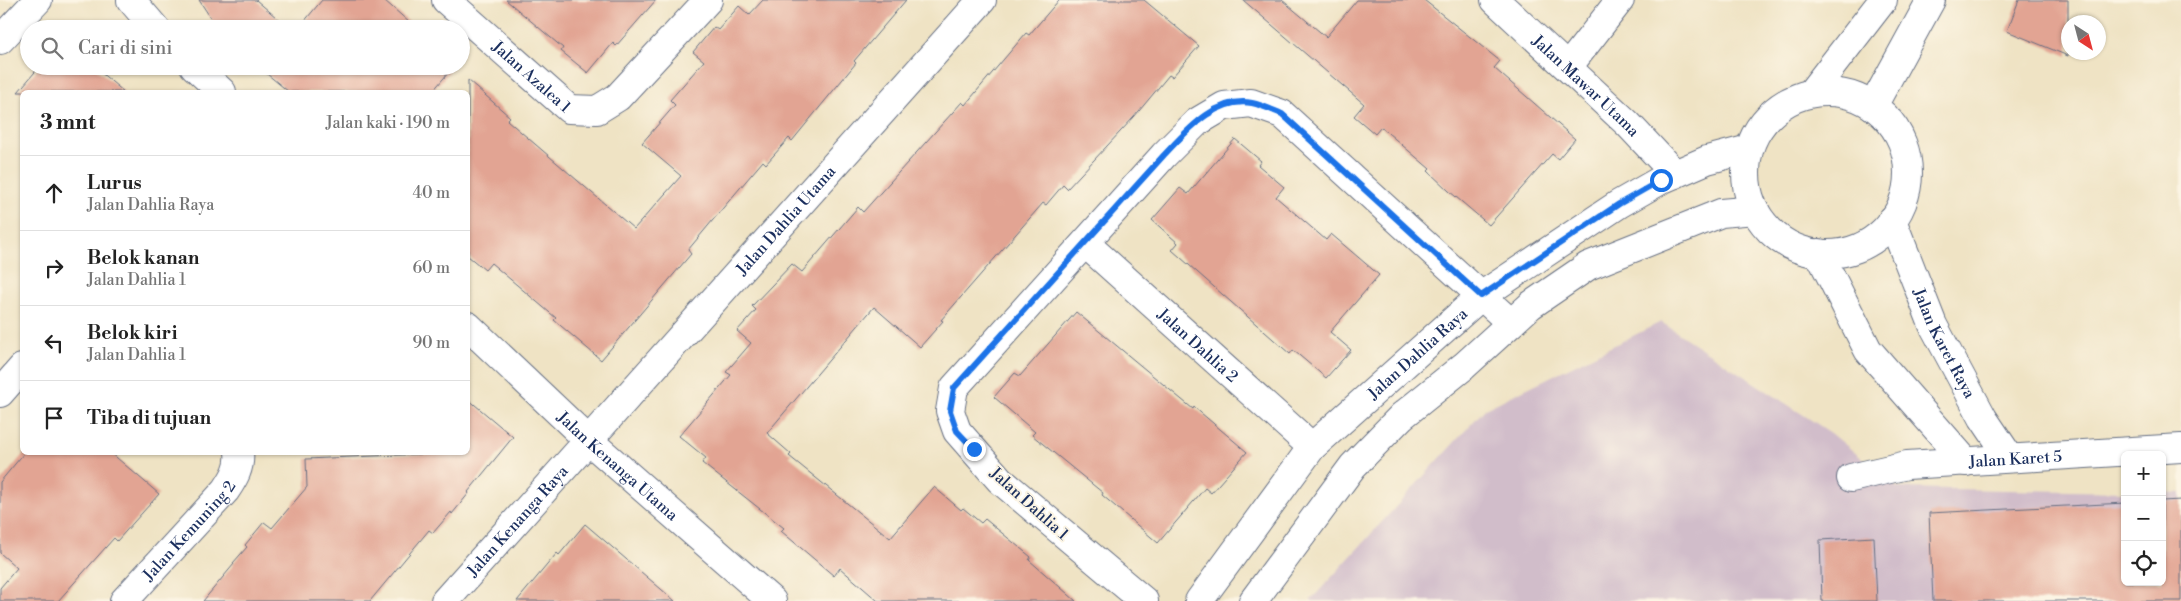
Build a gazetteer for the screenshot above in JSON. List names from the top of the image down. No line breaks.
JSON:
{"streets":{"street":["Jalan Azalea 1","Jalan Mawar Utama","Jalan Dahlia Utama","Jalan Karet Raya","Jalan Dahlia 2","Jalan Dahlia Raya","Jalan Karet 5","Jalan Kenanga Utama","Jalan Dahlia 1","Jalan Kenanga Raya","Jalan Kemuning 2"]},"crossings":[["Jalan Mawar Utama","Jalan Dahlia Raya"],["Jalan Dahlia Utama","Jalan Kenanga Utama"],["Jalan Dahlia Utama","Jalan Kenanga Raya"],["Jalan Karet Raya","Jalan Dahlia Raya"],["Jalan Karet Raya","Jalan Karet 5"],["Jalan Dahlia 2","Jalan Dahlia Raya"],["Jalan Dahlia 2","Jalan Dahlia 1"],["Jalan Dahlia Raya","Jalan Dahlia 1"],["Jalan Kenanga Utama","Jalan Kenanga Raya"]],"north":"bottom right","page":{"search":"Cari di sini","heading":["3 mnt","Jalan kaki · 190 m"],"list":[["Lurus","Jalan Dahlia Raya","40 m"],["Belok kanan","Jalan Dahlia 1","60 m"],["Belok kiri","Jalan Dahlia 1","90 m"],"Tiba di tujuan"],"map_buttons":["+","−"]}}
